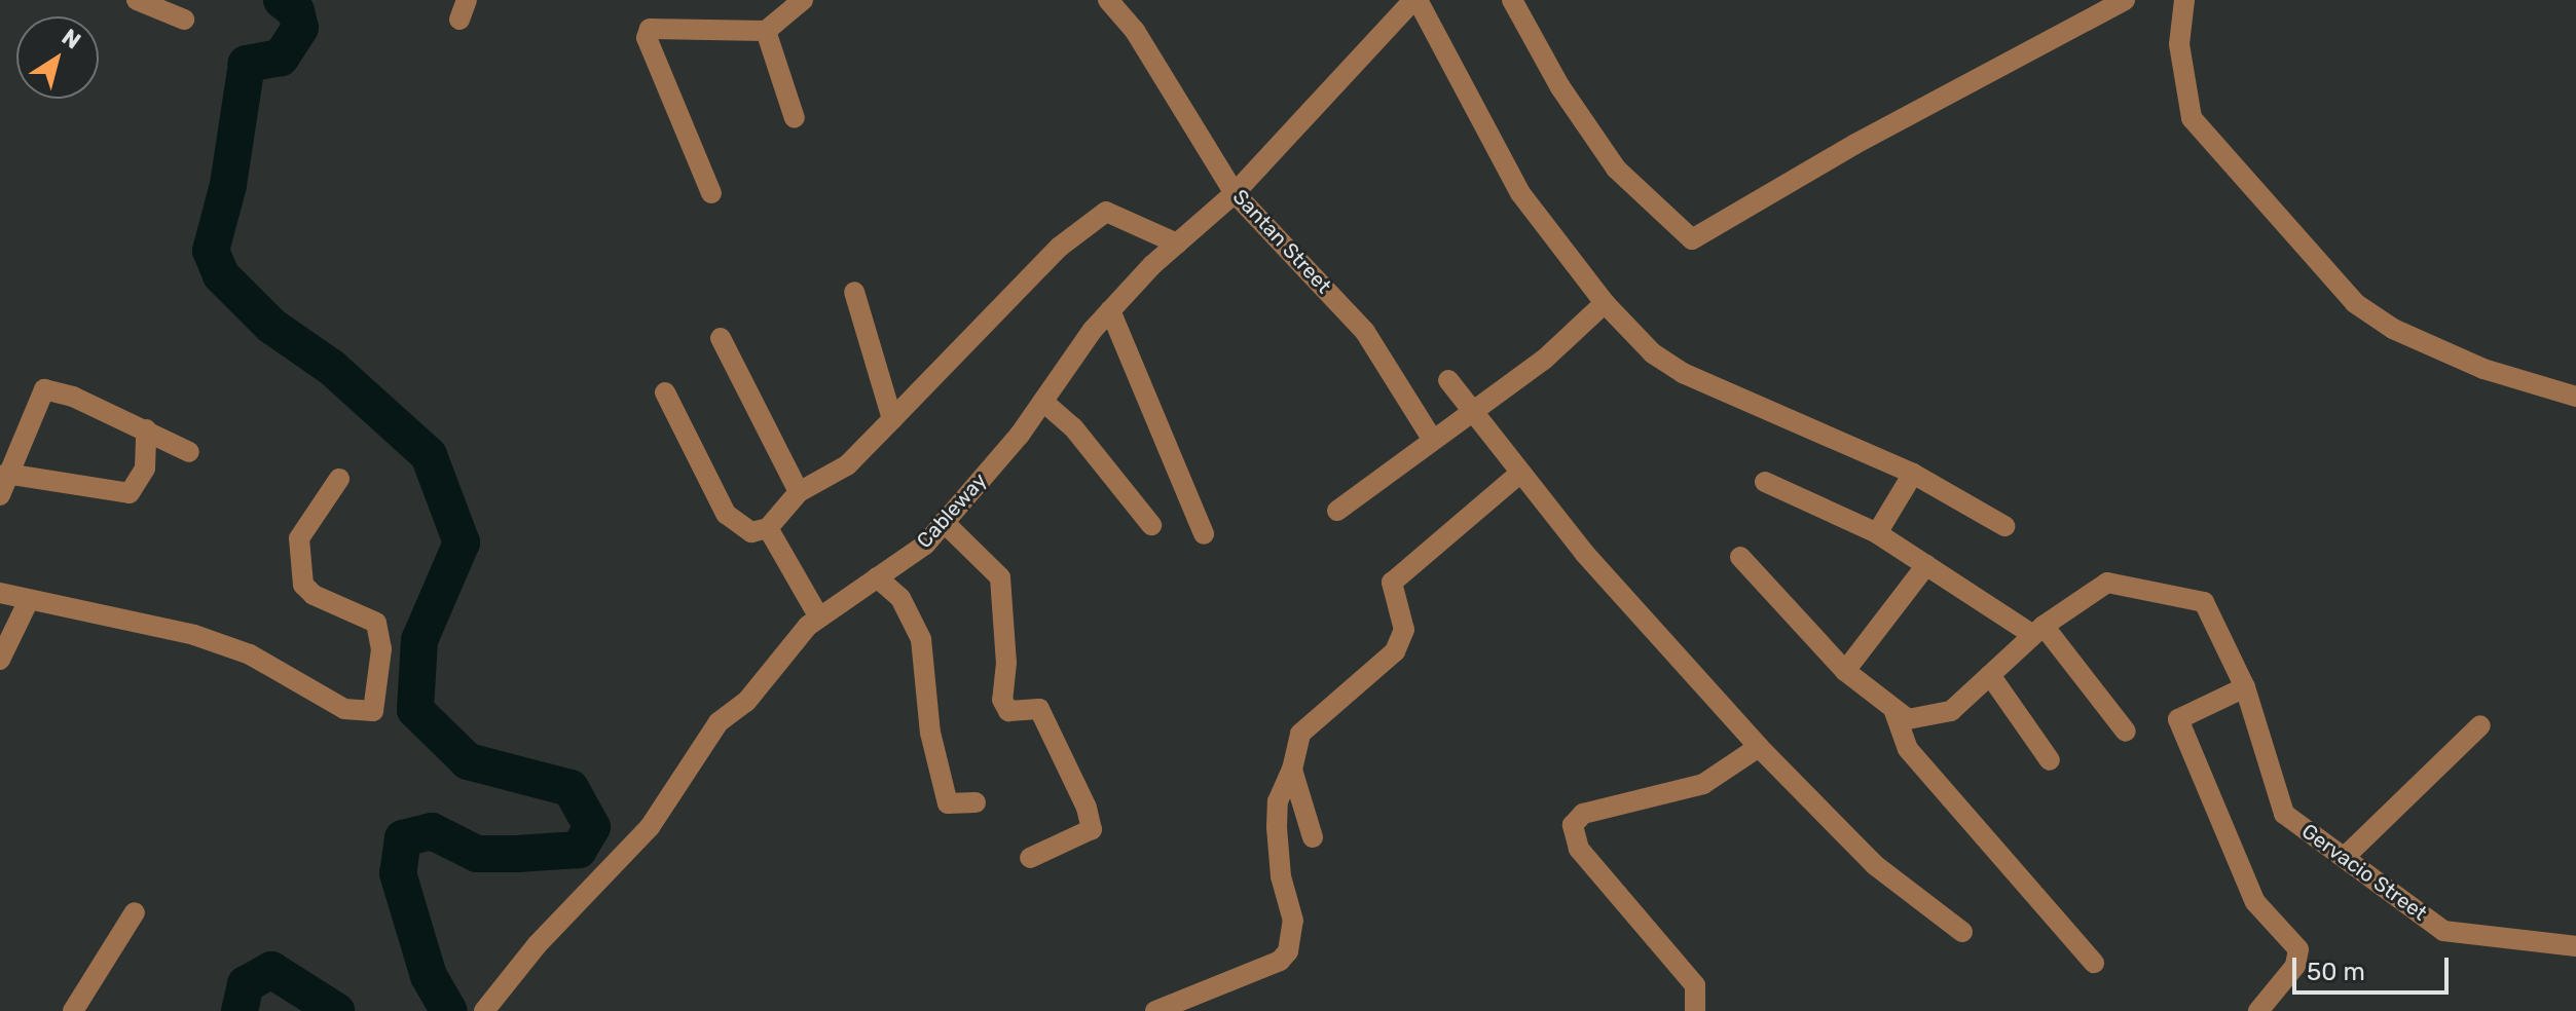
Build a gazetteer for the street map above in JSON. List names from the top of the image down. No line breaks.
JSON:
{"streets":{"street":["Santan Street","Cableway","Gervacio Street"]},"crossings":[["Santan Street","Cableway"]],"scale_bar":"50 m","north":"top right"}
